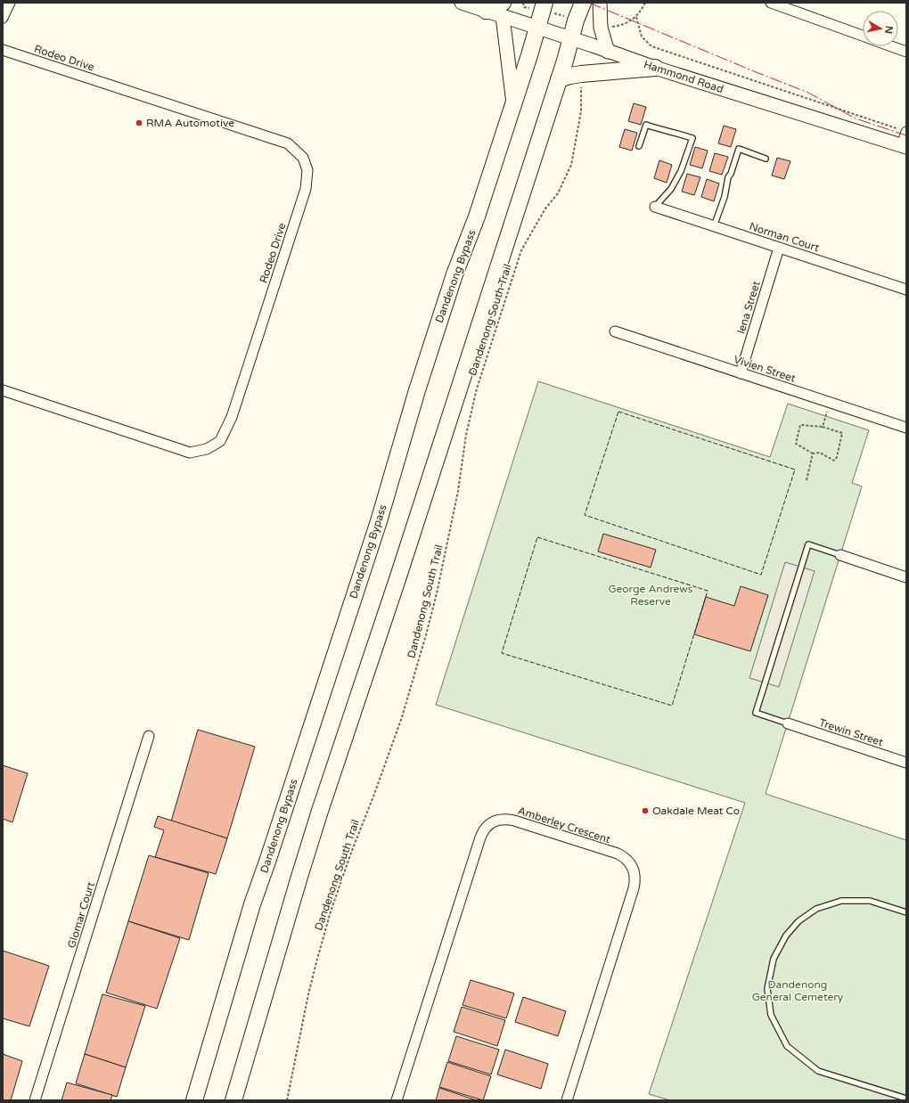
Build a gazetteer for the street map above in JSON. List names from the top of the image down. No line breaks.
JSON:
{"streets":{"highway":["Dandenong Bypass"],"main road":["Hammond Road"],"street":["Rodeo Drive","Norman Court","Iena Street","Vivien Street","Trewin Street","Amberley Crescent","Glomar Court"],"path":["Dandenong South Trail"]},"crossings":[["Hammond Road","Dandenong Bypass"],["Norman Court","Iena Street"],["Iena Street","Vivien Street"]],"parks":["George Andrews Reserve","Dandenong General Cemetery"],"places":["RMA Automotive","Oakdale Meat Co"],"north":"right"}
